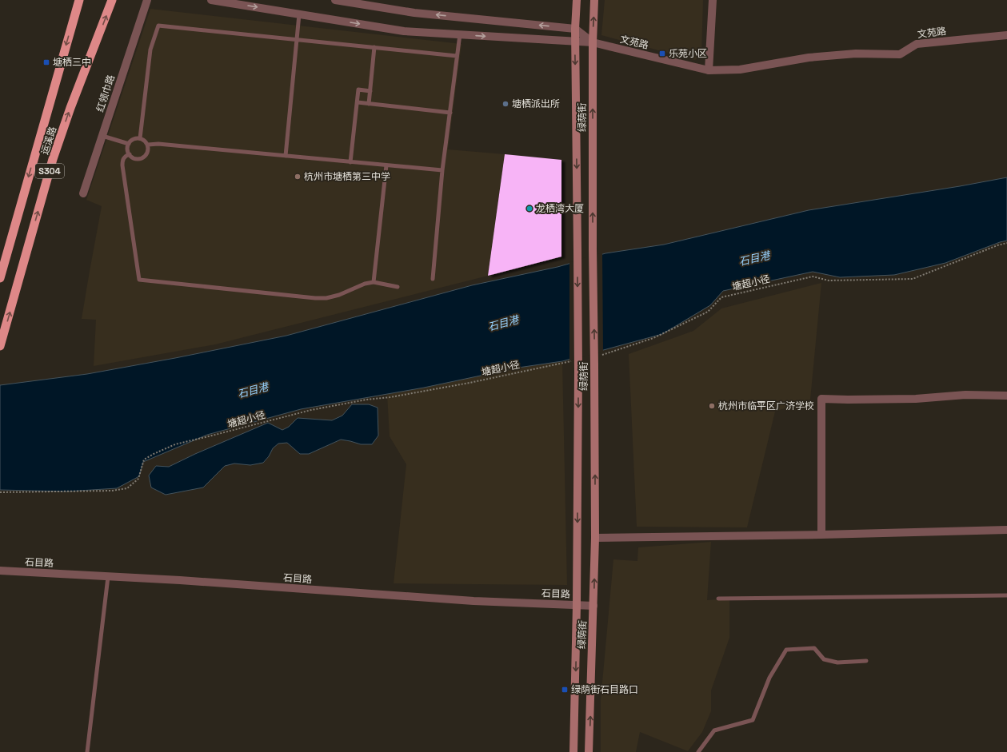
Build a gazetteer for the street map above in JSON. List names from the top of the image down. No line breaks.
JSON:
{"streets":{"highway":["运溪路","S304"],"main road":["绿荫街"],"street":["文苑路","红领巾路","石目路"],"path":["塘超小径"]},"crossings":[["文苑路","绿荫街"],["绿荫街","石目路"]],"water":["石目港"],"places":{"transit":["乐苑小区","塘栖三中","绿荫街石目路口"],"other":["塘栖派出所","杭州市塘栖第三中学","龙栖湾大厦","杭州市临平区广济学校"]}}
